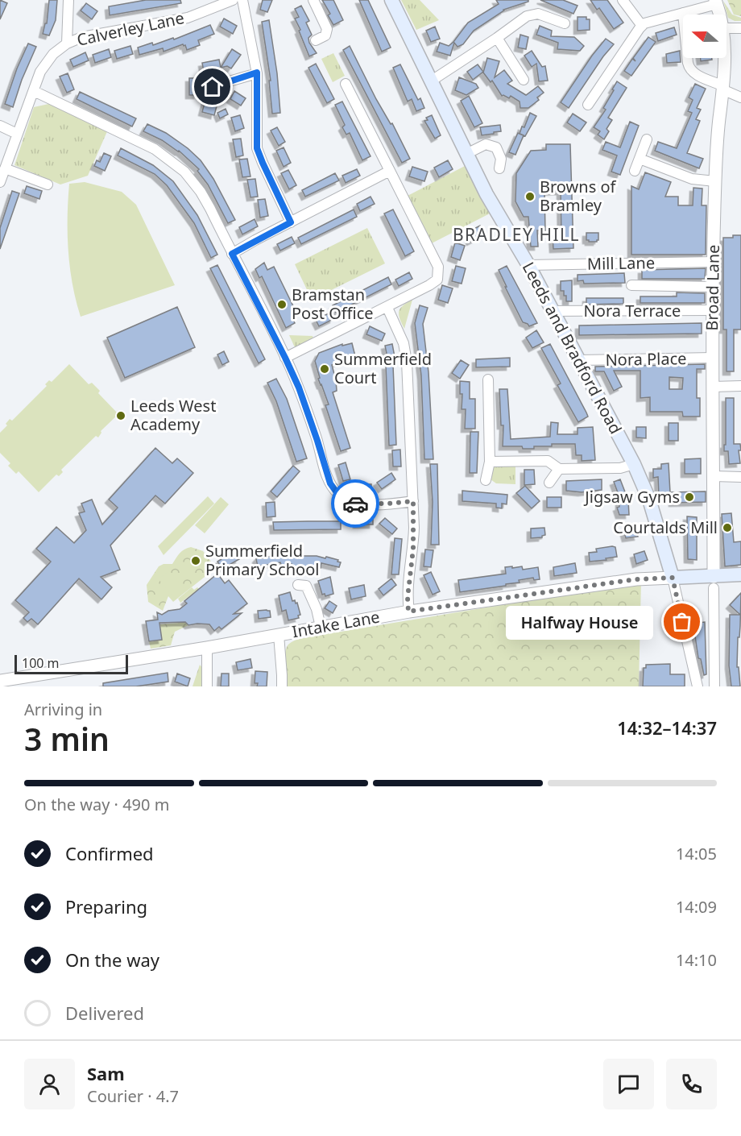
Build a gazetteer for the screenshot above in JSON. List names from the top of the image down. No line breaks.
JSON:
{"streets":{"main road":["Leeds and Bradford Road"],"street":["Calverley Lane","Mill Lane","Broad Lane","Nora Terrace","Nora Place","Intake Lane"]},"crossings":[["Mill Lane","Broad Lane"],["Mill Lane","Leeds and Bradford Road"],["Broad Lane","Nora Terrace"],["Broad Lane","Leeds and Bradford Road"],["Broad Lane","Nora Place"],["Nora Terrace","Leeds and Bradford Road"],["Leeds and Bradford Road","Nora Place"],["Leeds and Bradford Road","Intake Lane"]],"districts":["BRADLEY HILL"],"places":["Browns of Bramley","Bramstan Post Office","Summerfield Court","Leeds West Academy","Jigsaw Gyms","Courtalds Mill","Summerfield Primary School","Halfway House"],"scale_bar":"100 m","north":"left","page":{"bubble":"Halfway House","scale":"100 m","heading":["3 min","Arriving in","14:32–14:37"],"panel":["Sam","Courier · 4.7"],"bar":"On the way · 490 m","list":[["Confirmed","14:05"],["Preparing","14:09"],["On the way","14:10"],"Delivered"]}}
